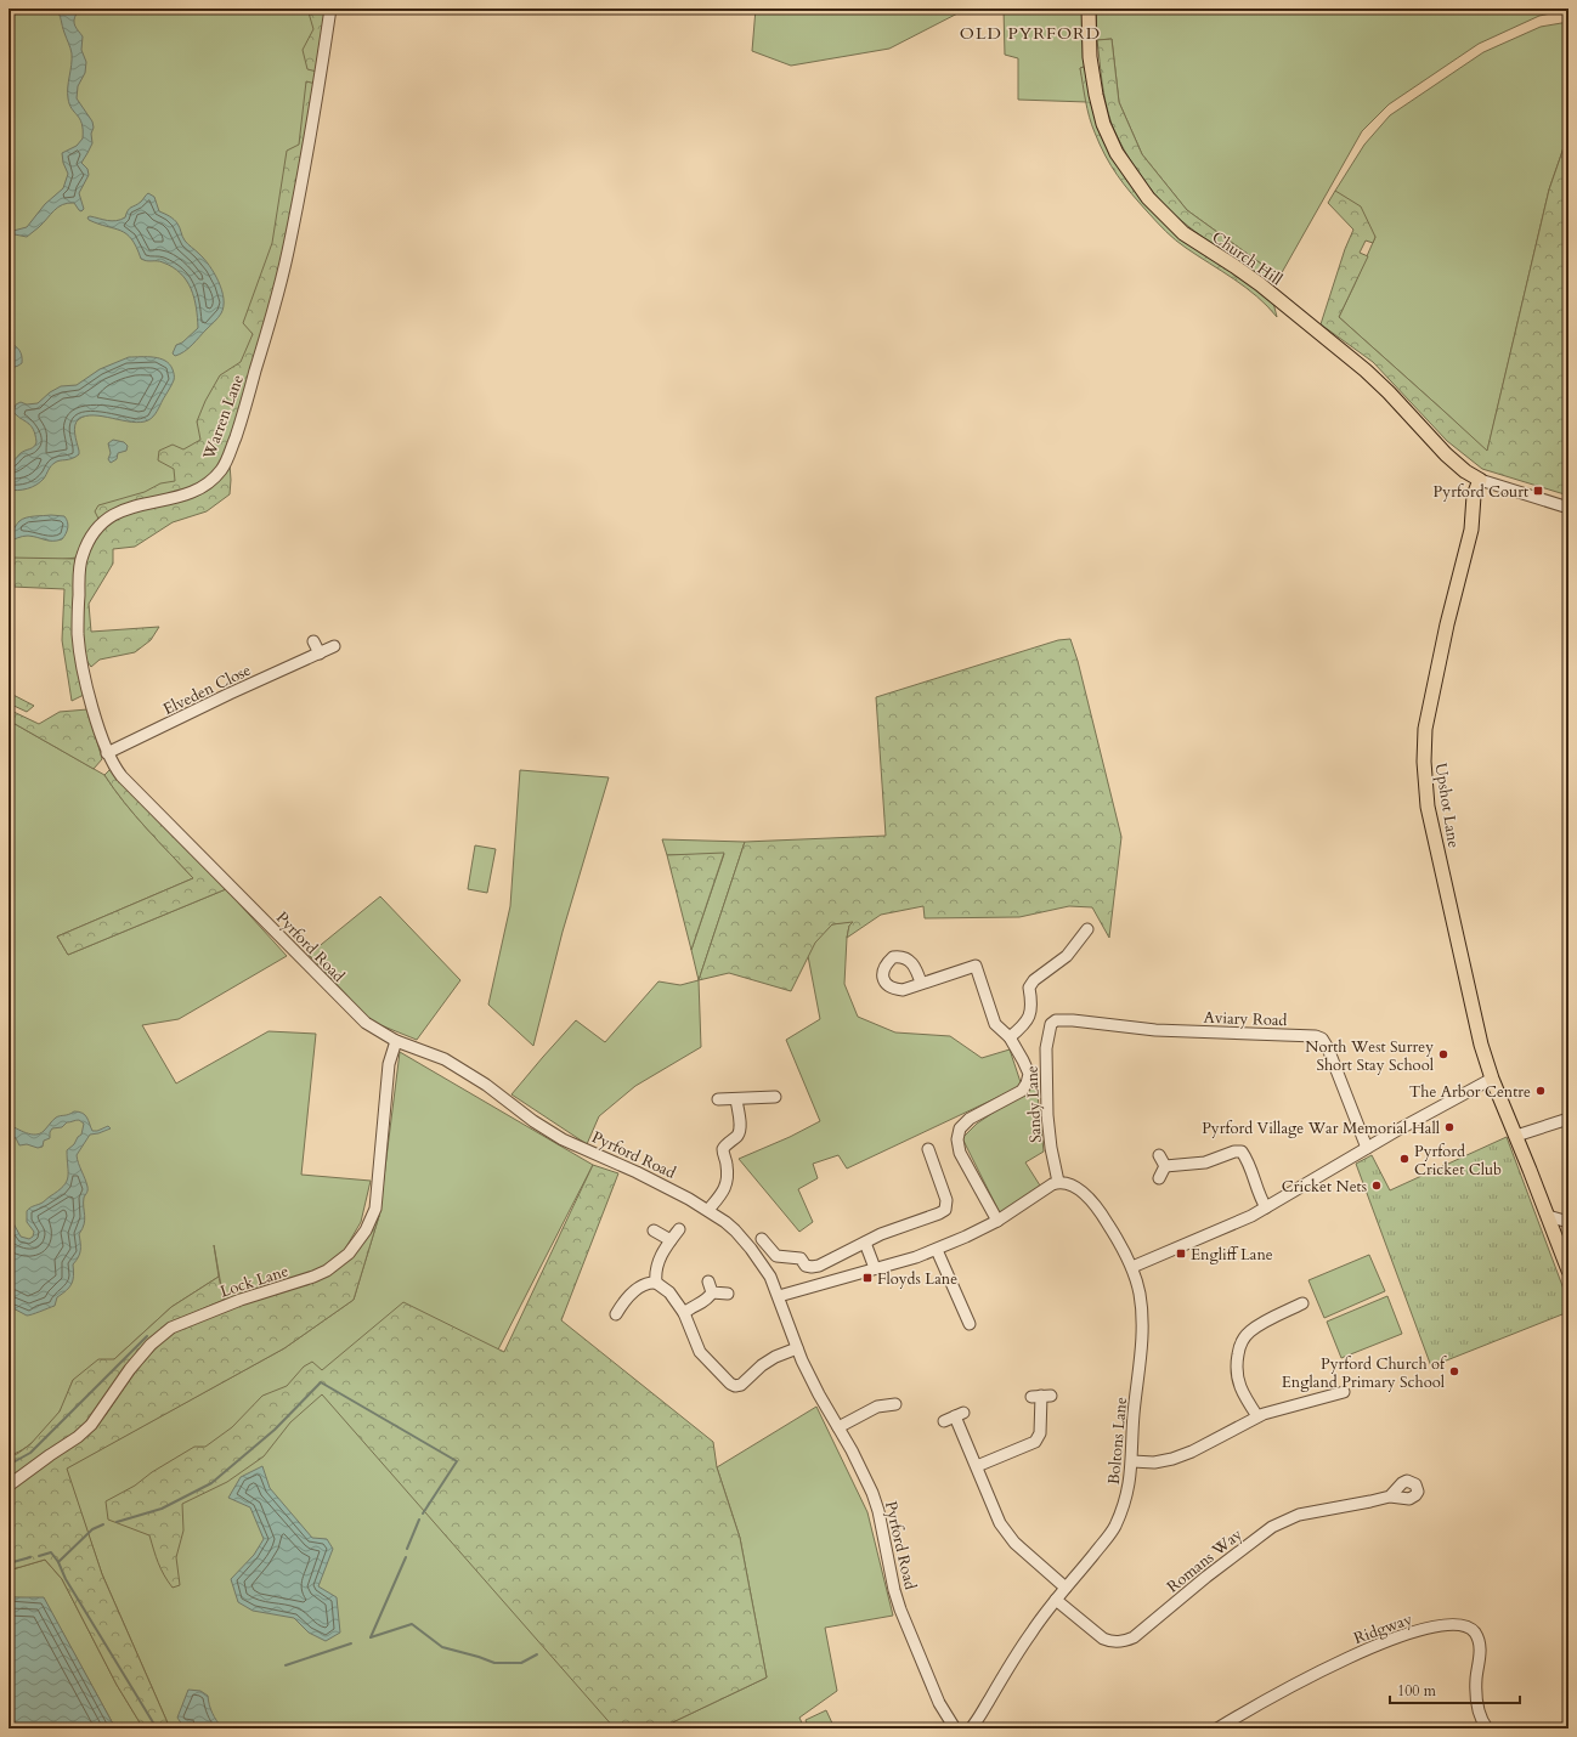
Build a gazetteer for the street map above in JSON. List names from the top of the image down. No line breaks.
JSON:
{"streets":{"main road":["Church Hill","Upshot Lane"],"street":["Warren Lane","Elveden Close","Pyrford Road","Aviary Road","Sandy Lane","Lock Lane","Boltons Lane","Romans Way","Ridgway"]},"crossings":[["Church Hill","Upshot Lane"],["Warren Lane","Elveden Close"],["Warren Lane","Pyrford Road"],["Elveden Close","Pyrford Road"],["Pyrford Road","Lock Lane"],["Aviary Road","Sandy Lane"],["Sandy Lane","Boltons Lane"],["Boltons Lane","Romans Way"]],"districts":["OLD PYRFORD"],"places":{"transit":["Pyrford Court","Engliff Lane","Floyds Lane"],"other":["North West Surrey Short Stay School","The Arbor Centre","Pyrford Village War Memorial Hall","Pyrford Cricket Club","Cricket Nets","Pyrford Church of England Primary School"]},"scale_bar":"100 m"}
